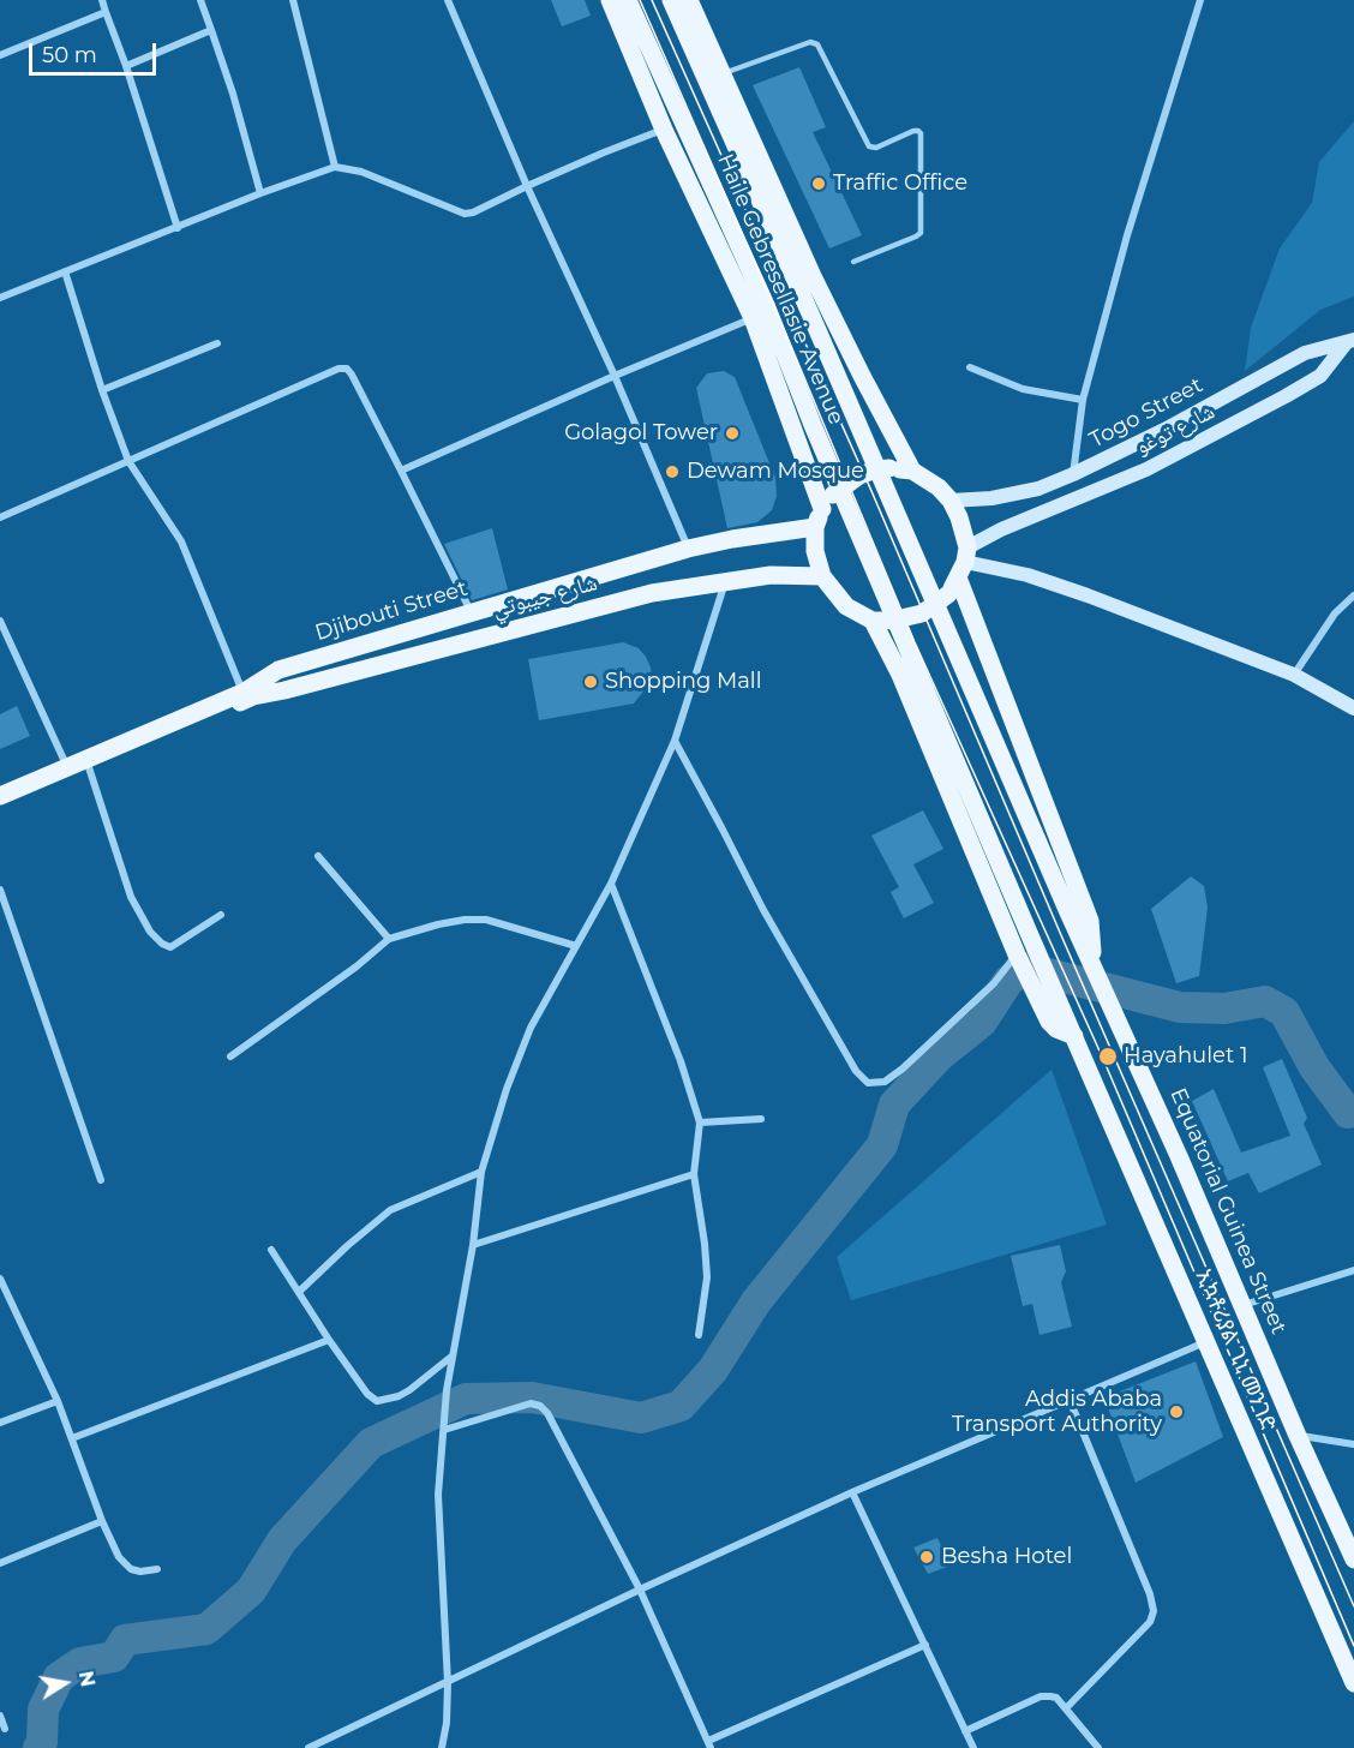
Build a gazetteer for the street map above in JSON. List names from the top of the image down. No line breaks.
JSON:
{"streets":{"main road":["Haile Gebresellasie Avenue","شارع جيبوتي","Djibouti Street","Equatorial Guinea Street","ኢኳቶሪያል ጊኒ መንገድ"],"street":["Togo Street","شارع توغو"]},"crossings":[["Haile Gebresellasie Avenue","Equatorial Guinea Street"],["Haile Gebresellasie Avenue","ኢኳቶሪያል ጊኒ መንገድ"],["Togo Street","شارع توغو"],["Togo Street","شارع جيبوتي"],["Togo Street","Djibouti Street"],["شارع توغو","شارع جيبوتي"],["شارع توغو","Djibouti Street"],["شارع جيبوتي","Djibouti Street"]],"places":["Traffic Office","Golagol Tower","Dewam Mosque","Shopping Mall","Hayahulet 1","Addis Ababa Transport Authority","Besha Hotel"],"scale_bar":"50 m","north":"right"}
